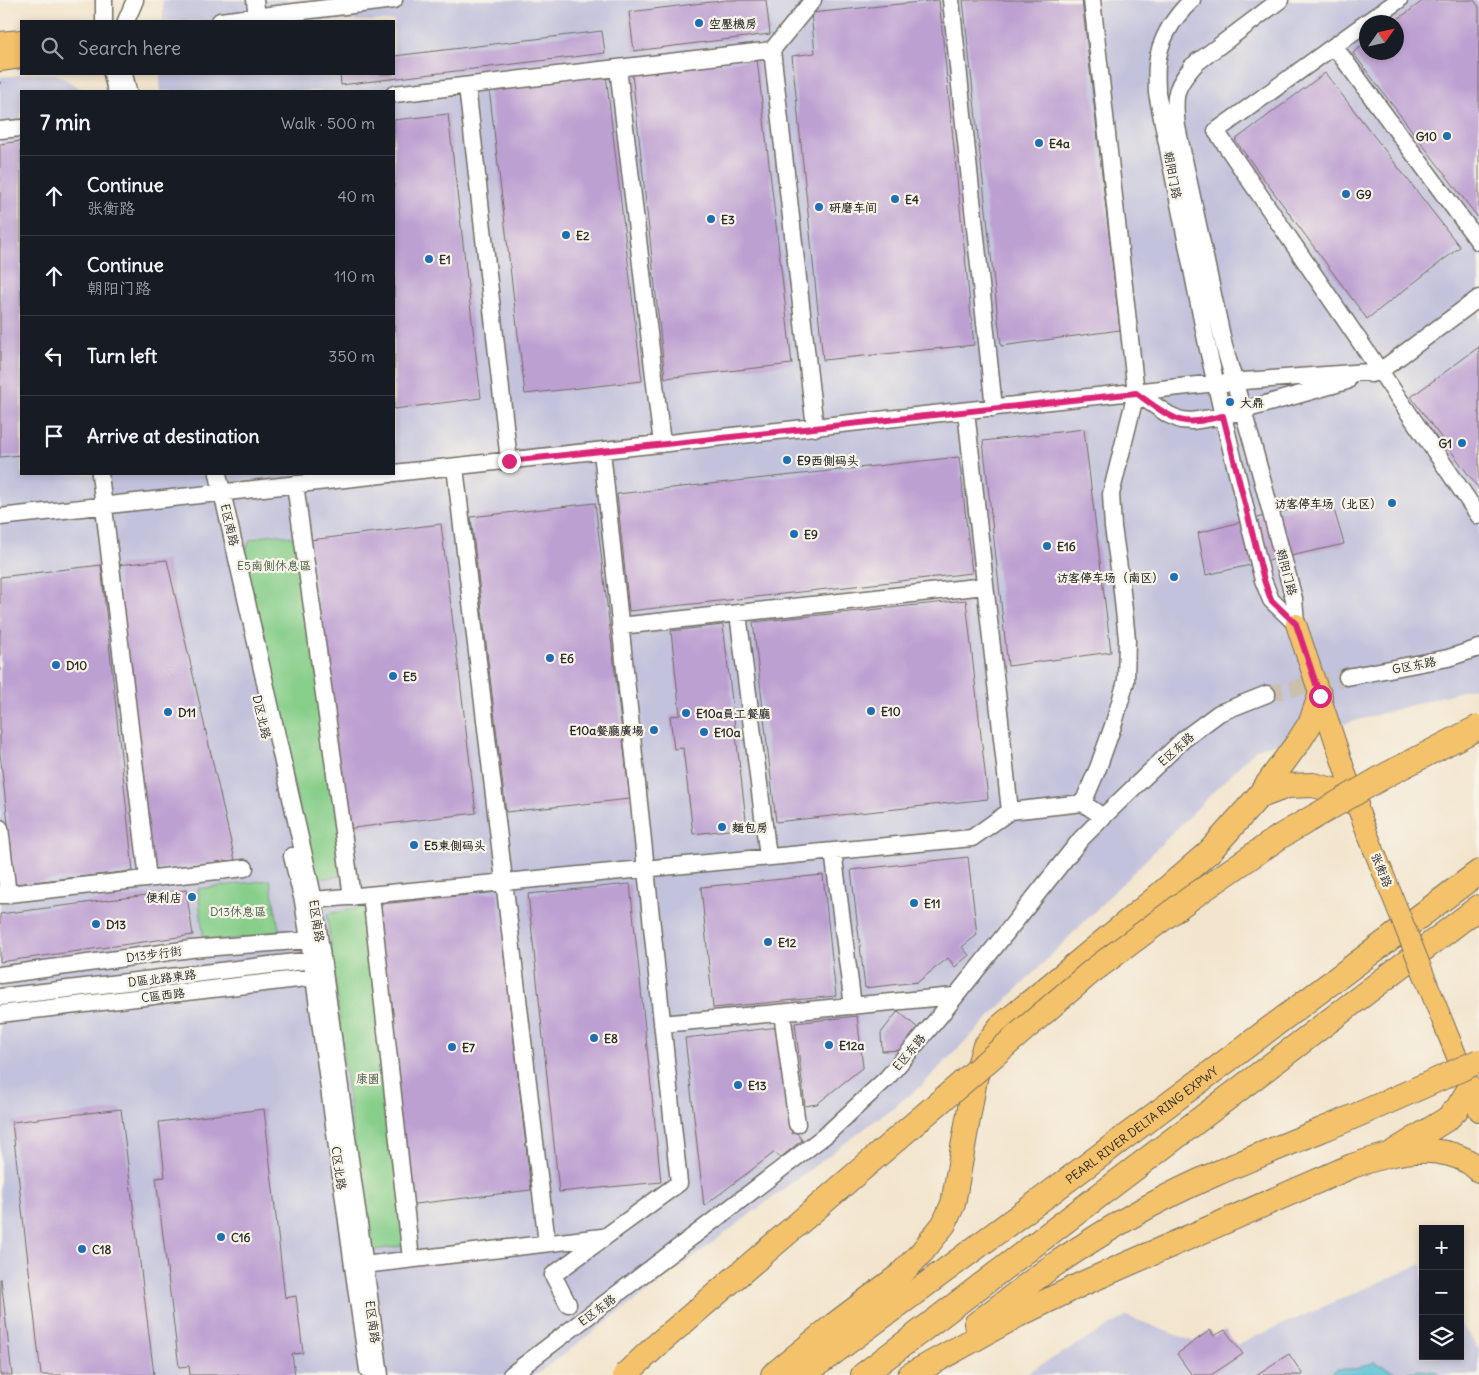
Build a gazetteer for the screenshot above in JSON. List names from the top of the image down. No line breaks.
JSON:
{"streets":{"highway":["PEARL RIVER DELTA RING EXPWY"],"main road":["张衡路"],"street":["朝阳门路","E区南路","G区东路","E区东路","D13步行街","D區北路東路","C區西路","C区北路"]},"crossings":[["朝阳门路","张衡路"],["E区南路","D區北路東路"],["E区南路","C區西路"],["E区南路","C区北路"],["C區西路","C区北路"]],"parks":["E5南側休息區","D13休息區","康園"],"places":["空壓機房","G10","E4a","G9","E4","研磨车间","E3","E2","E1","大鼎","G1","E9西側码头","访客停车场（北区）","E9","E16","访客停车场（南区）","E6","D10","E5","E10","D11","E10a員工餐廳","E10a餐廳廣場","E10a","麵包房","E5東側码头","便利店","E11","D13","E12","E8","E12a","E7","E13","C16","C18"],"north":"top right","page":{"search":"Search here","heading":["7 min","Walk · 500 m"],"list":[["Continue","张衡路","40 m"],["Continue","朝阳门路","110 m"],["Turn left","350 m"],"Arrive at destination"],"map_buttons":["+","−"]}}
